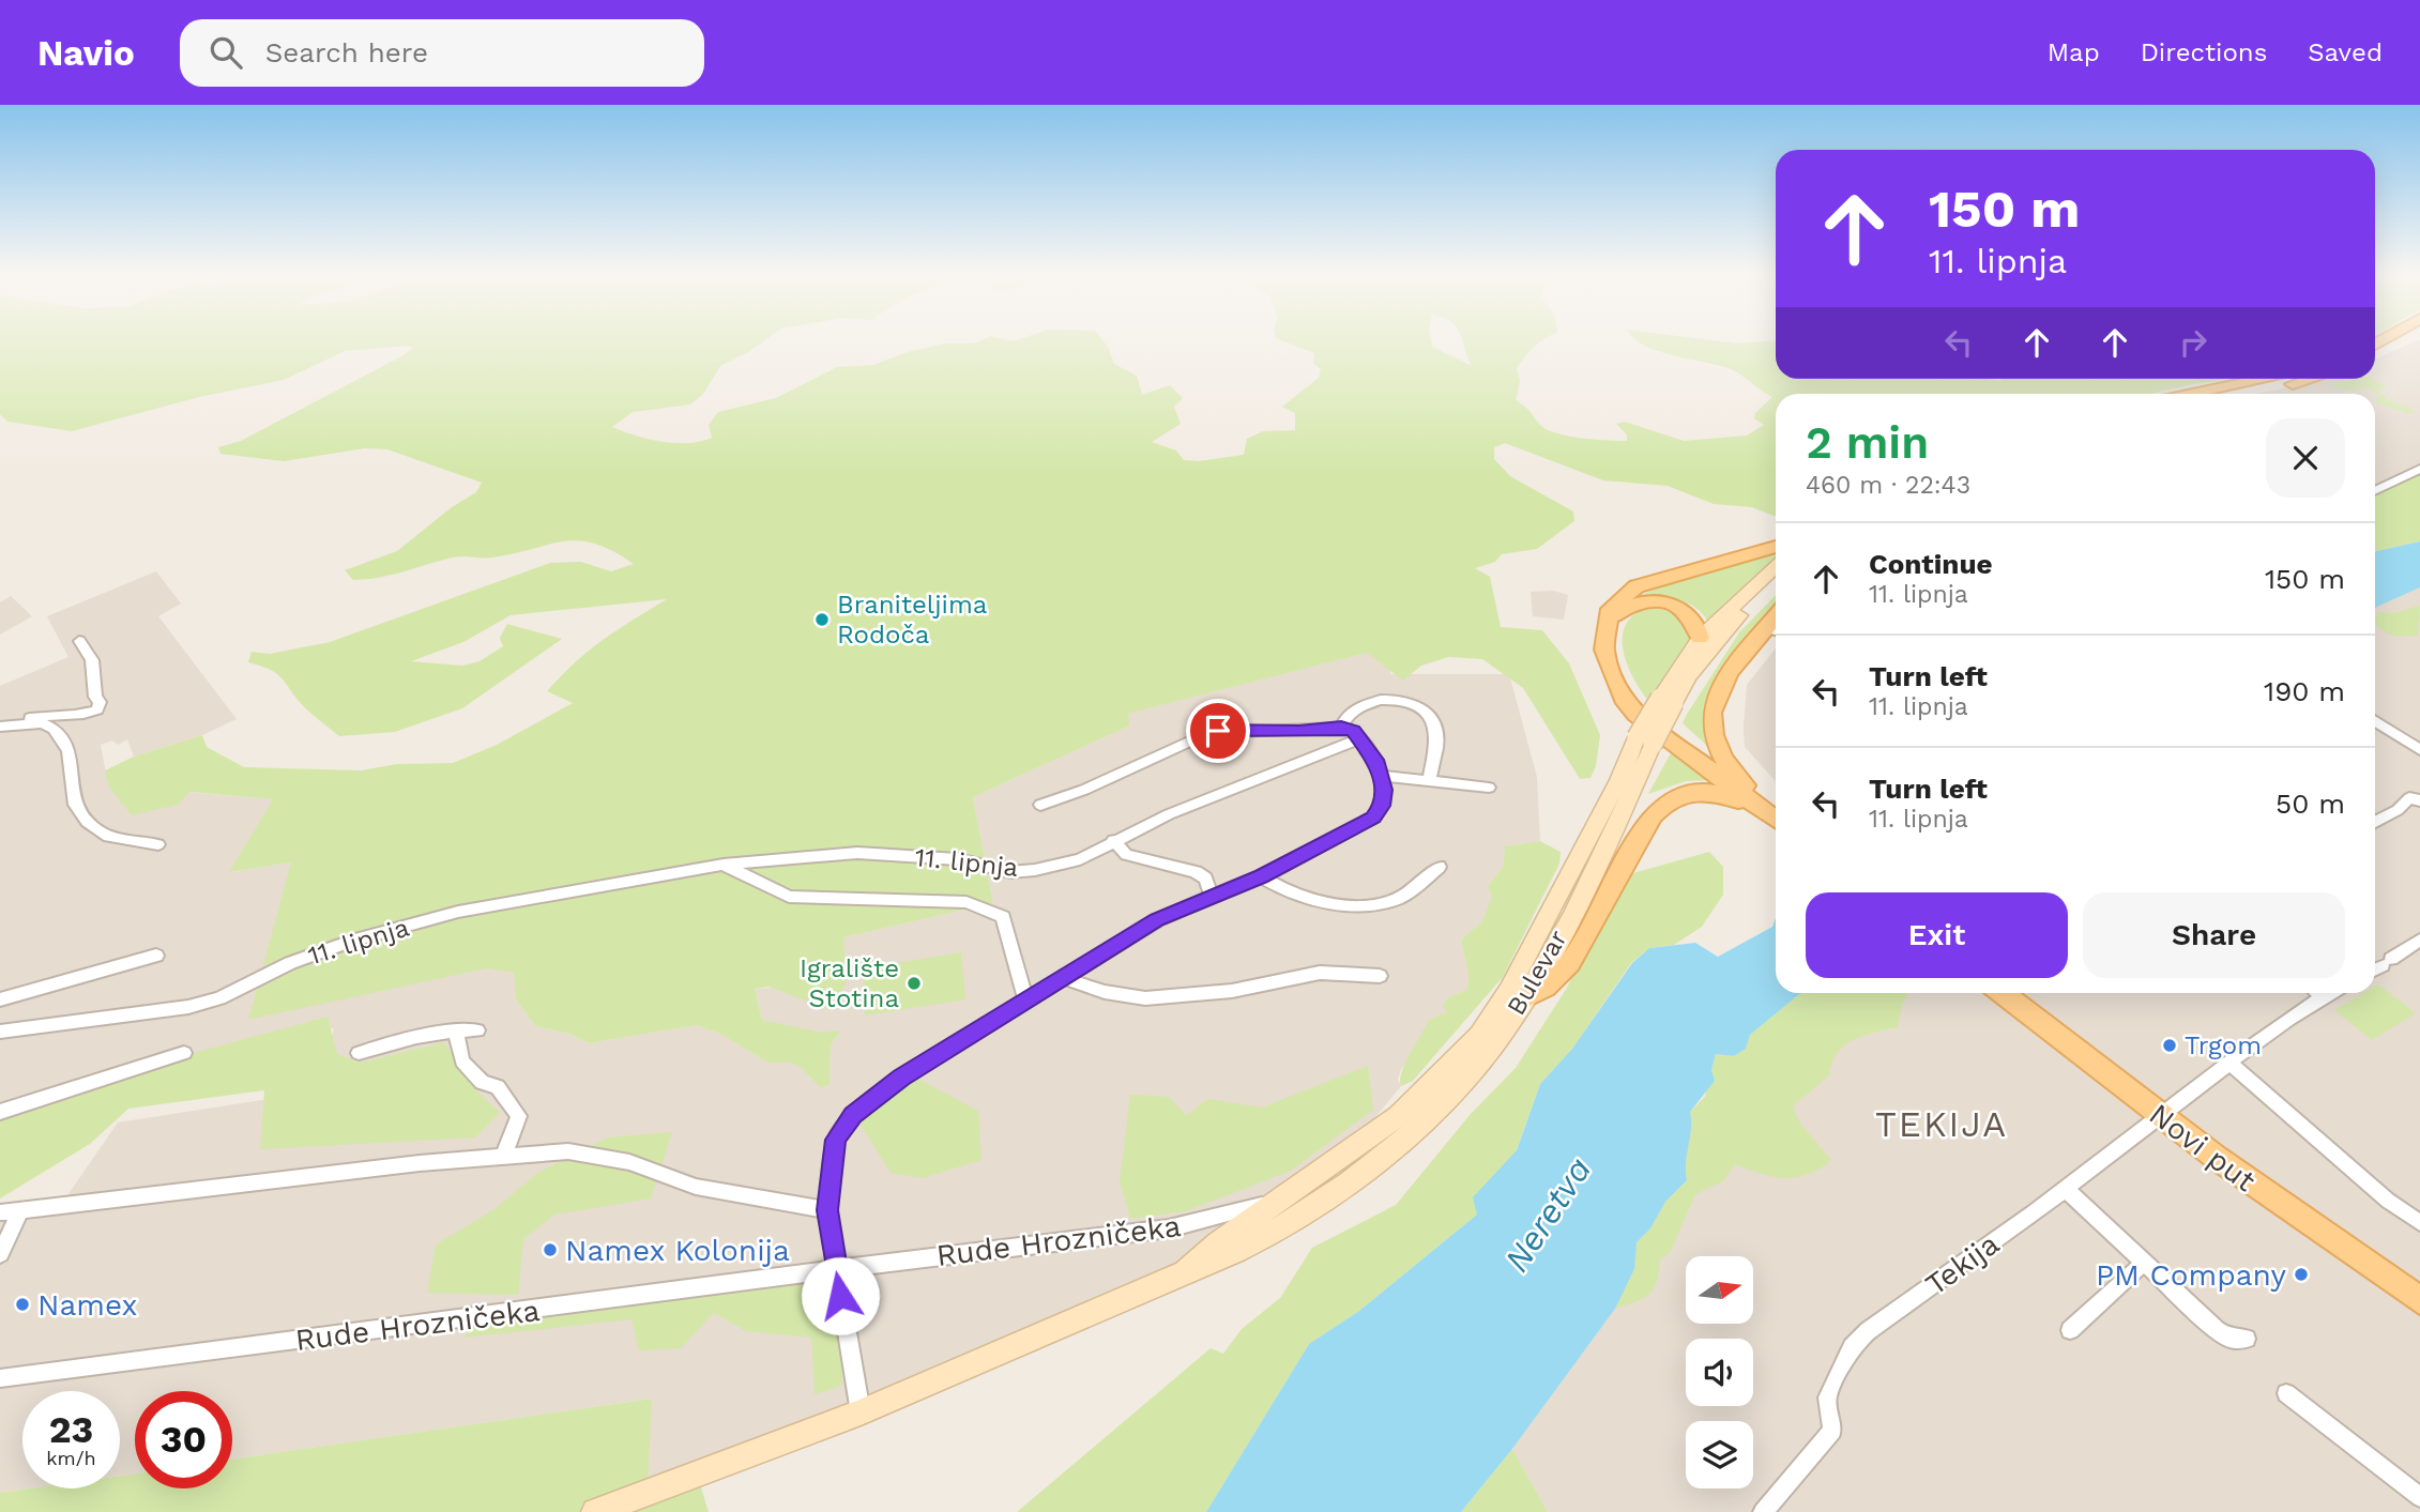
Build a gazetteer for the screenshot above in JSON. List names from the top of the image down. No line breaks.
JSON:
{"streets":{"main road":["Bulevar","Novi put"],"street":["11. lipnja","Rude Hrozničeka","Tekija"]},"crossings":[["Novi put","Tekija"]],"districts":["TEKIJA"],"water":["Neretva"],"places":["Braniteljima Rodoča","Igralište Stotina","Trgom","Namex Kolonija","PM Company","Namex"],"north":"right","page":{"header":"Navio","search":"Search here","nav":["Map","Directions","Saved"],"turn":["150 m","11. lipnja"],"heading":["2 min","460 m · 22:43"],"list":[{"name":"Continue","note":"11. lipnja","value":"150 m"},{"name":"Turn left","note":"11. lipnja","value":"190 m"},{"name":"Turn left","note":"11. lipnja","value":"50 m"}],"buttons":["Exit","Share"],"speed":"23 km/h","limit":"30"}}
